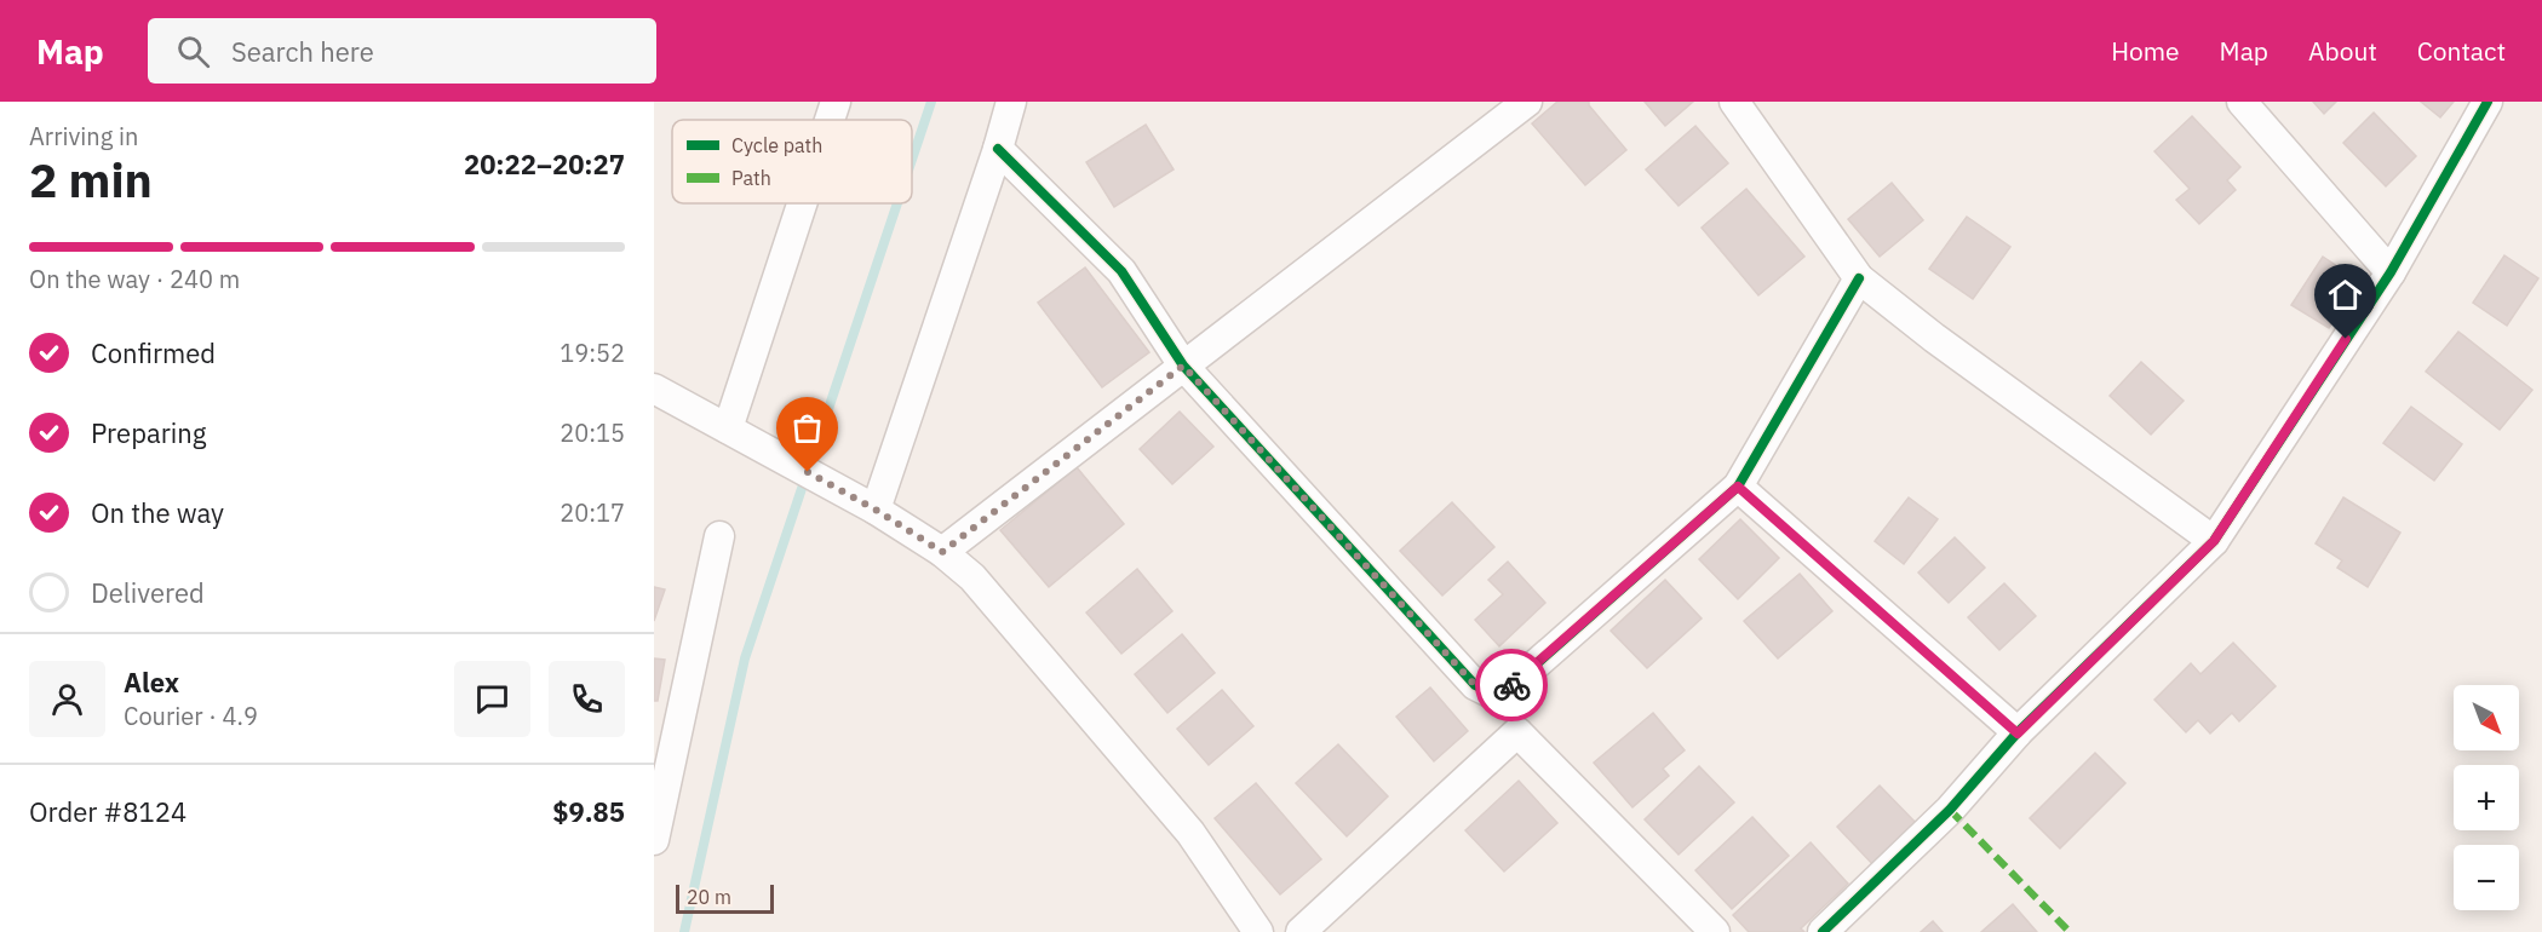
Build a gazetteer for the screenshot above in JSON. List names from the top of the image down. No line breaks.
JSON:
{"legend":["Cycle path","Path"],"scale_bar":"20 m","north":"bottom right","page":{"header":"Map","search":"Search here","nav":["Home","Map","About","Contact"],"heading":["2 min","Arriving in","20:22–20:27"],"panel":["Alex","Courier · 4.9","Order #8124","$9.85"],"bar":"On the way · 240 m","list":[["Confirmed","19:52"],["Preparing","20:15"],["On the way","20:17"],"Delivered"],"map_buttons":["+","−"],"scale":"20 m"}}
